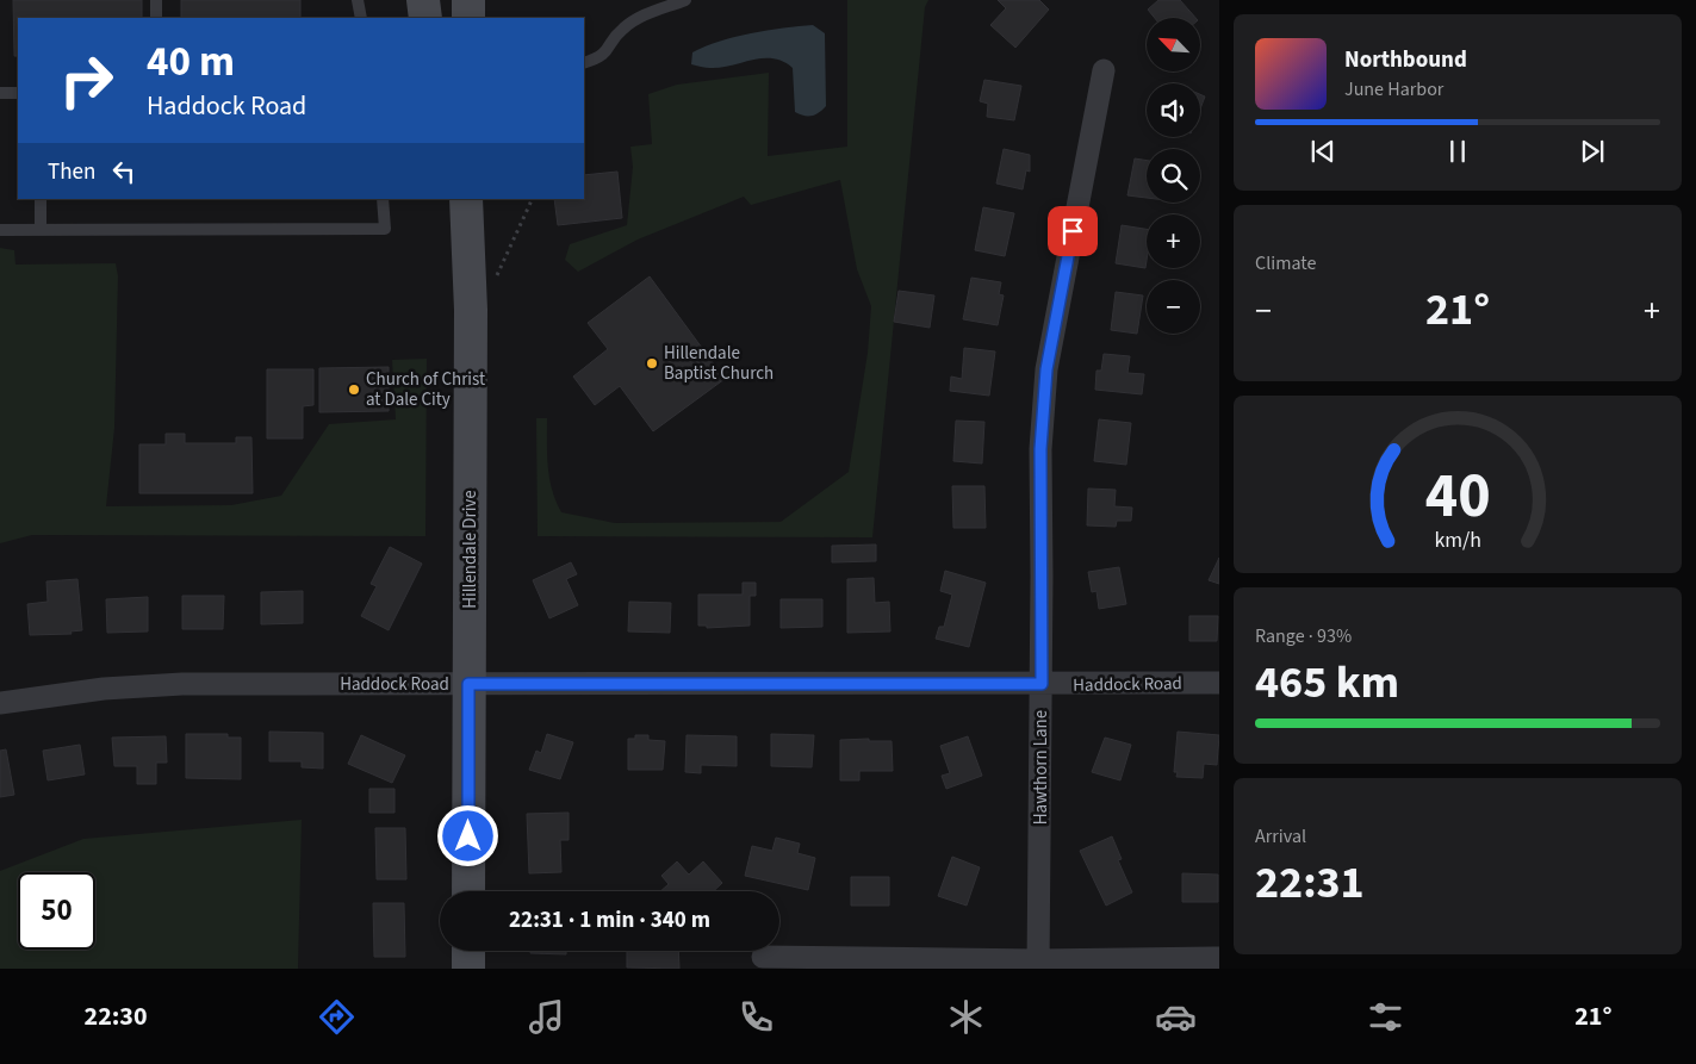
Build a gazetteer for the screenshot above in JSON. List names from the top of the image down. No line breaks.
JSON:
{"streets":{"main road":["Hillendale Drive"],"street":["Haddock Road","Hawthorn Lane"]},"crossings":[["Hillendale Drive","Haddock Road"],["Haddock Road","Hawthorn Lane"]],"places":["Hillendale Baptist Church","Church of Christ at Dale City"],"north":"top left","page":{"map_buttons":["+","−"],"turn":["40 m","Haddock Road"],"song":["Northbound","June Harbor"],"then":"Then","tile":["Climate",["Range · 93%","465 km"],["Arrival","22:31"]],"heat":["−","21°","+"],"limit":"50","trip":"22:31 · 1 min · 340 m","tabs":["22:30","21°"],"gauge":["40","km/h"]}}
